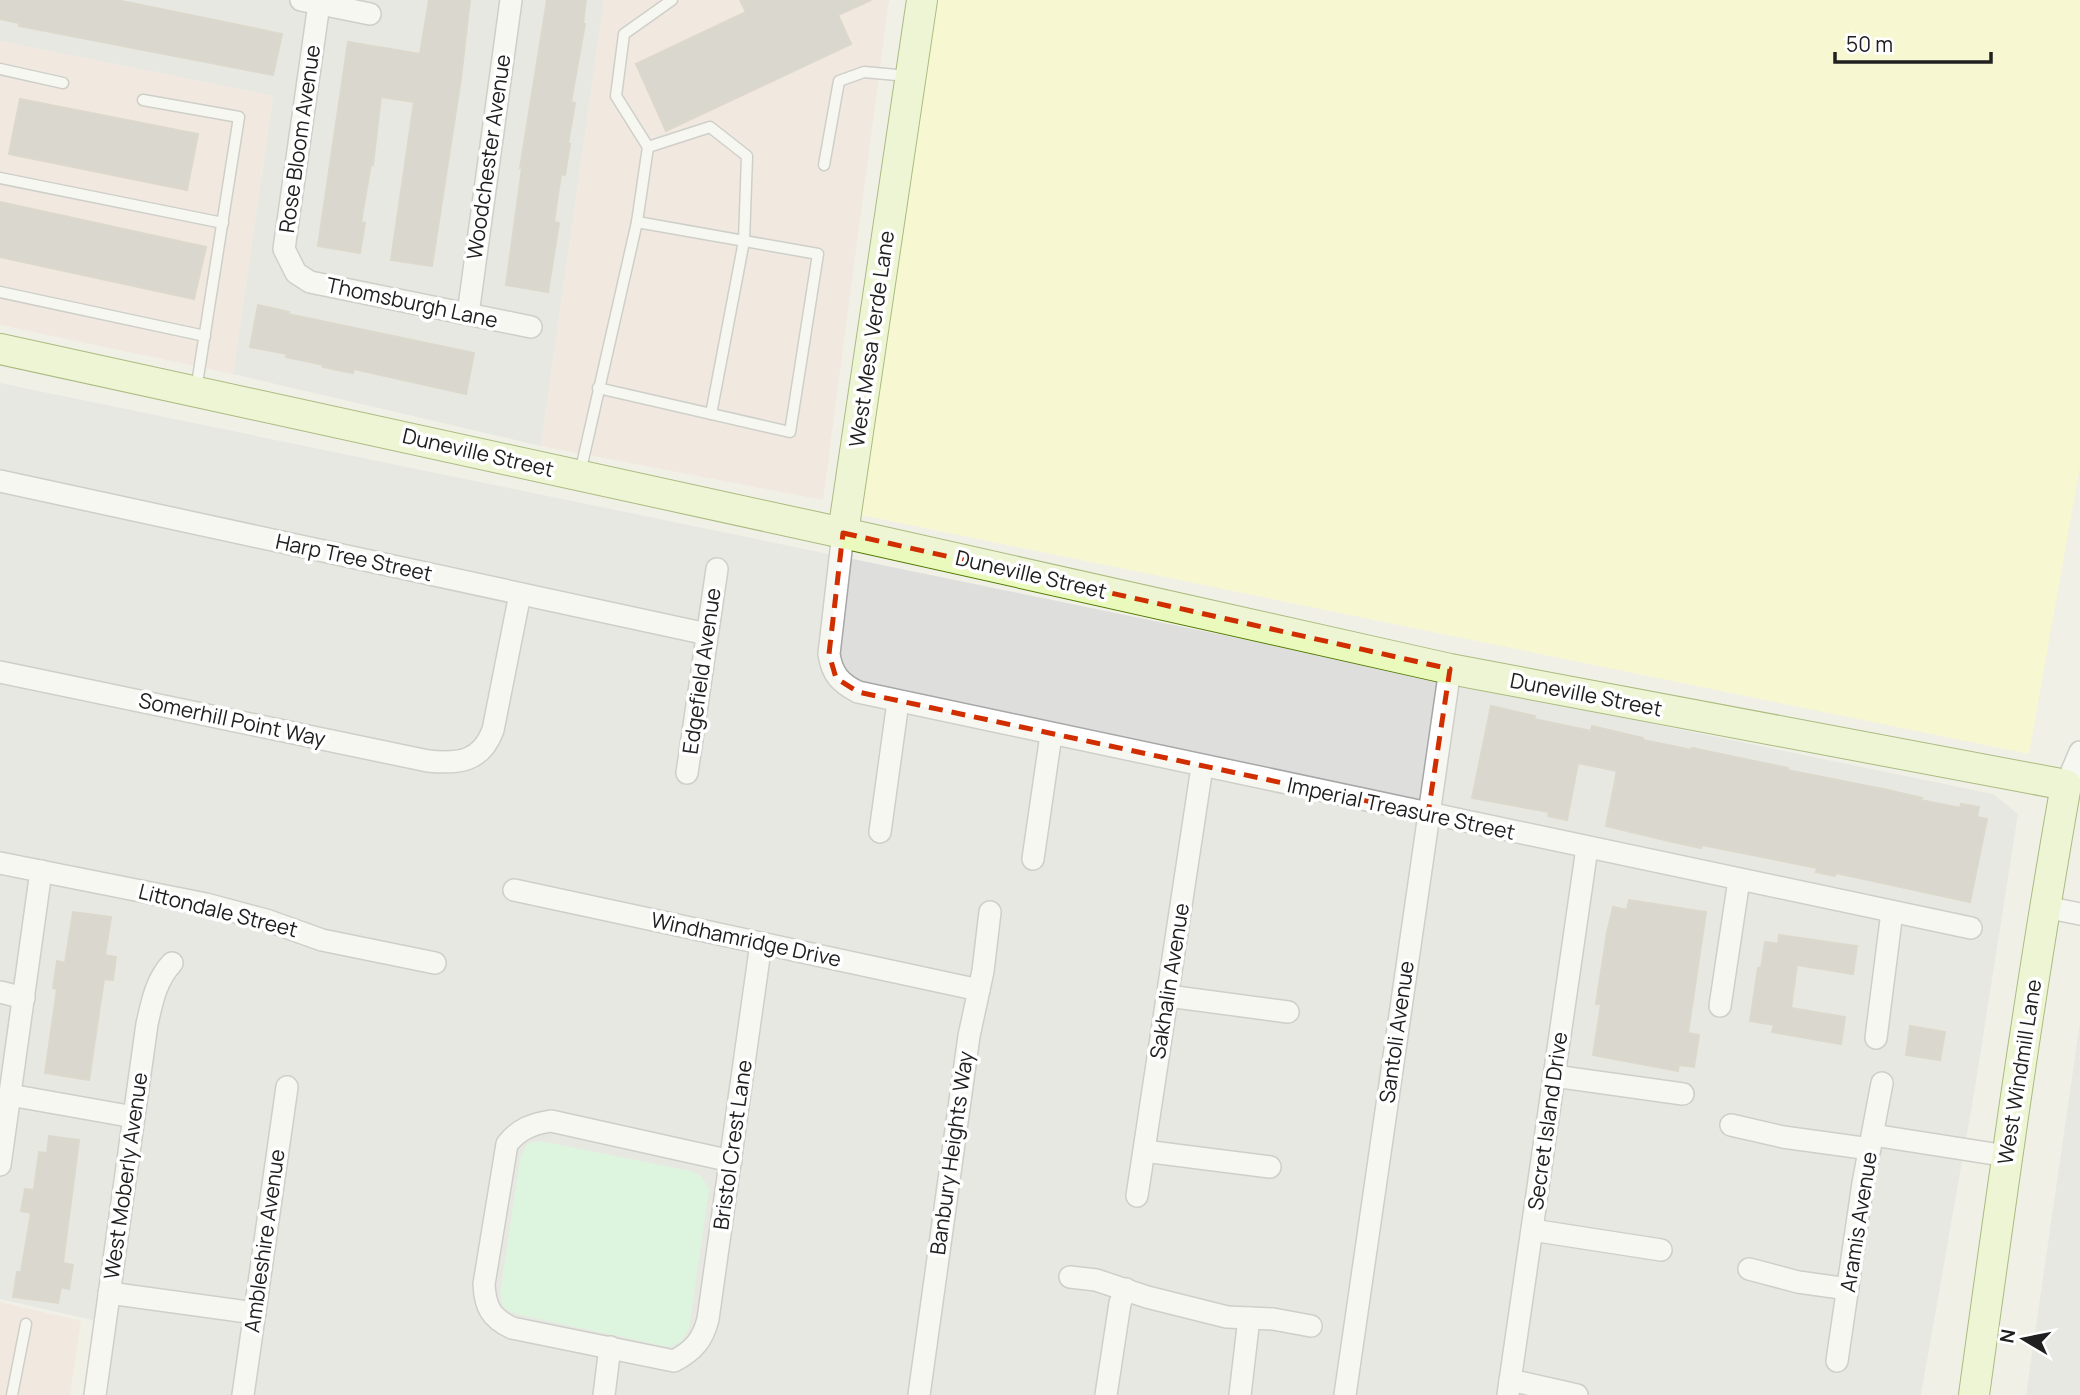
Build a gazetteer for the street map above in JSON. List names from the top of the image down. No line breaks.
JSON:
{"streets":{"street":["Rose Bloom Avenue","Woodchester Avenue","Thomsburgh Lane","West Mesa Verde Lane","Duneville Street","Harp Tree Street","Edgefield Avenue","Somerhill Point Way","Imperial Treasure Street","Littondale Street","Windhamridge Drive","Sakhalin Avenue","Santoli Avenue","West Windmill Lane","Secret Island Drive","Bristol Crest Lane","Banbury Heights Way","West Moberly Avenue","Aramis Avenue","Ambleshire Avenue"]},"crossings":[["Rose Bloom Avenue","Thomsburgh Lane"],["Woodchester Avenue","Thomsburgh Lane"],["West Mesa Verde Lane","Duneville Street"],["West Mesa Verde Lane","Imperial Treasure Street"],["Duneville Street","Santoli Avenue"],["Duneville Street","West Windmill Lane"],["Harp Tree Street","Edgefield Avenue"],["Harp Tree Street","Somerhill Point Way"],["Imperial Treasure Street","Sakhalin Avenue"],["Imperial Treasure Street","Santoli Avenue"],["Imperial Treasure Street","Secret Island Drive"],["Windhamridge Drive","Bristol Crest Lane"],["Windhamridge Drive","Banbury Heights Way"]],"scale_bar":"50 m","north":"left"}
